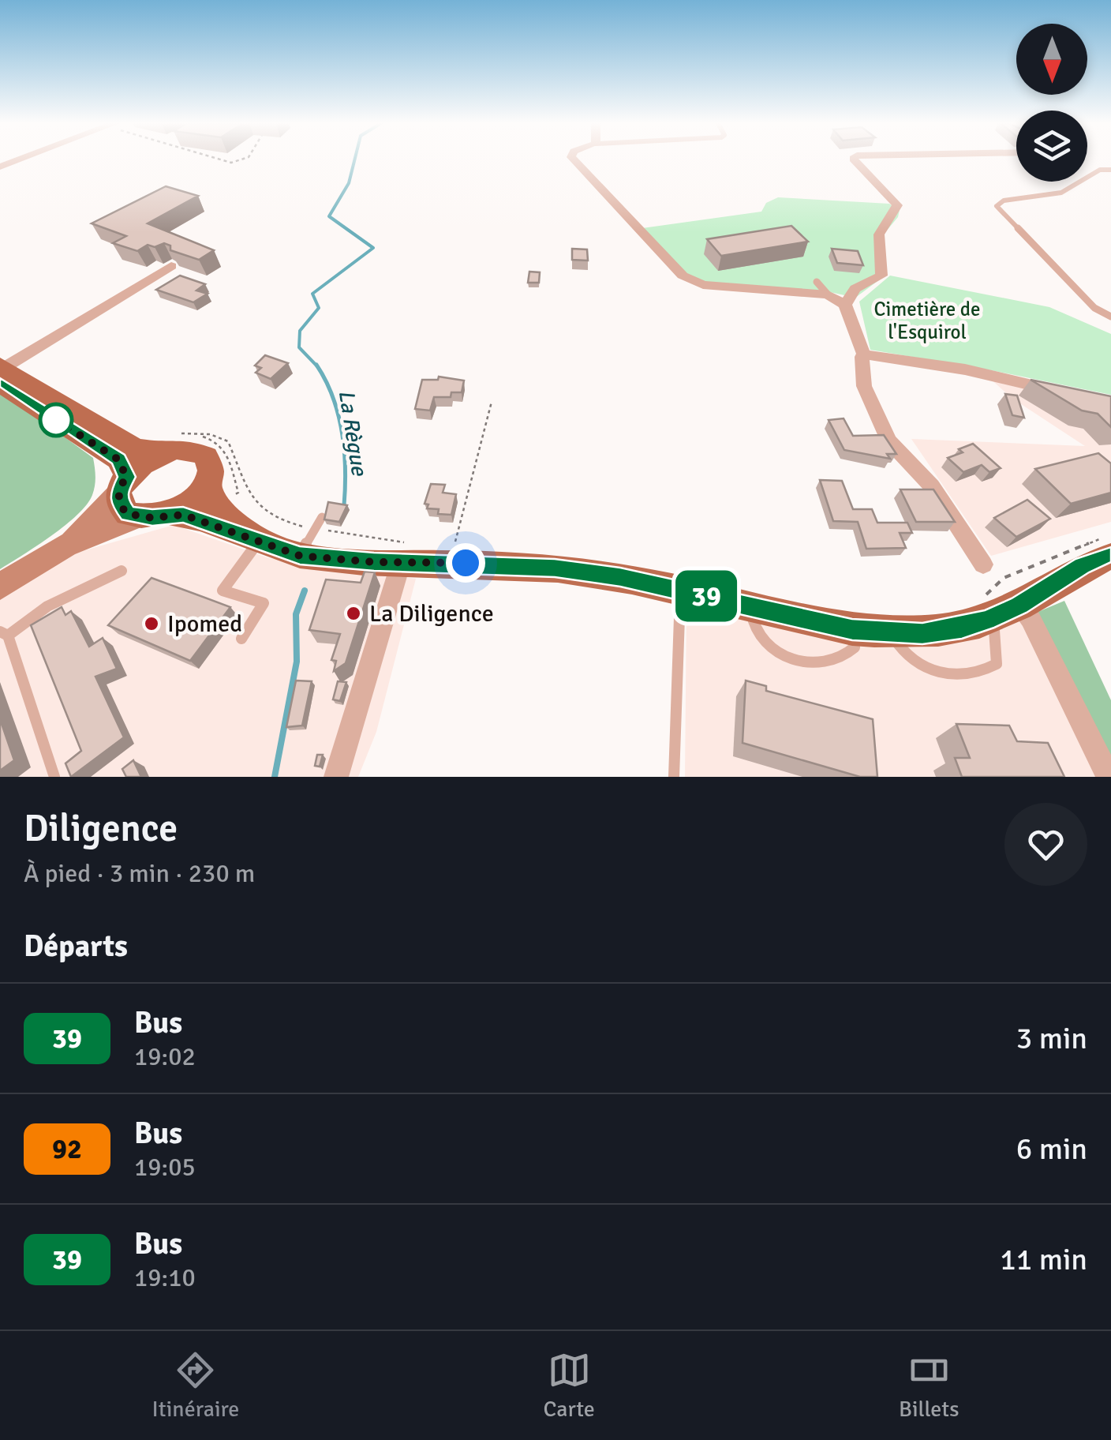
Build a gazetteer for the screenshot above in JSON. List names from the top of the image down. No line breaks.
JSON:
{"water":["La Règue"],"parks":["Cimetière de l'Esquirol"],"places":["La Diligence","Ipomed"],"lines":["bus line 39"],"north":"bottom","page":{"on_map":"39","heading":[["Diligence","À pied · 3 min · 230 m"],"Départs"],"list":[{"mark":"39","name":"Bus","note":"19:02","value":"3 min"},{"mark":"92","name":"Bus","note":"19:05","value":"6 min"},{"mark":"39","name":"Bus","note":"19:10","value":"11 min"}],"tabs":["Itinéraire","Carte","Billets"]}}
